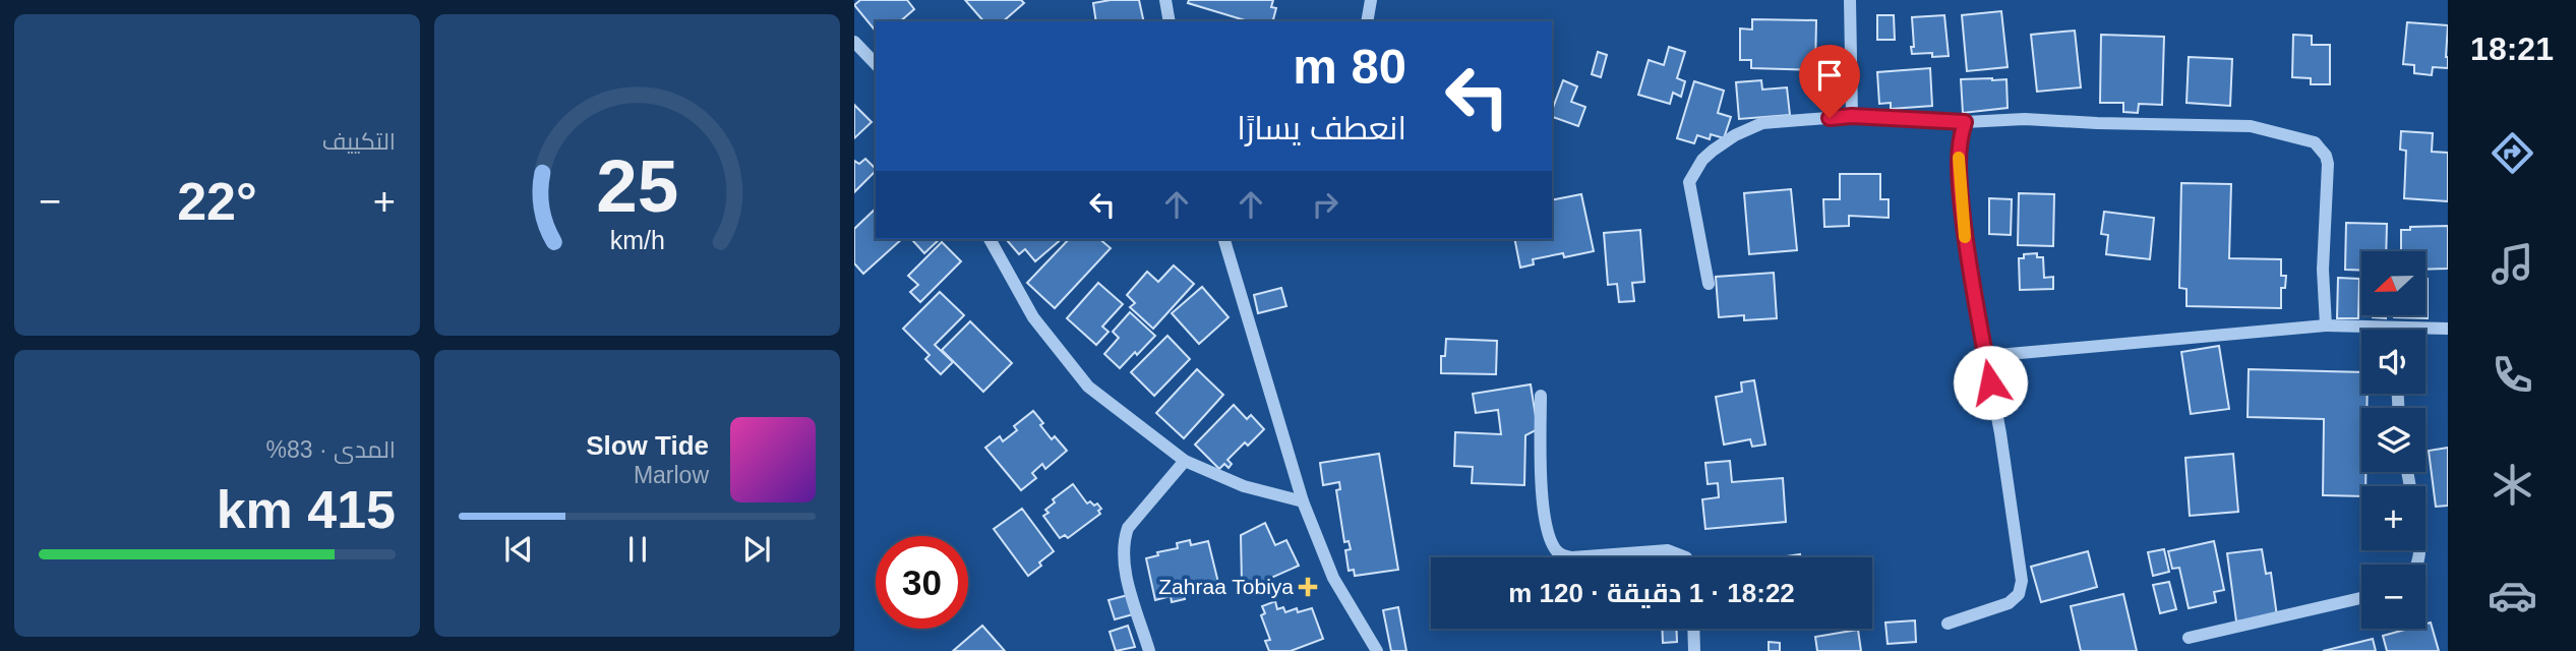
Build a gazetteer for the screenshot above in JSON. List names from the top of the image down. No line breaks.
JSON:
{"places":{"health":["Zahraa Tobiya"]},"north":"left","page":{"tabs":"18:21","tile":["التكييف",["المدى · 83%","415 km"]],"turn":["80 m","انعطف يسارًا"],"heat":["−","22°","+"],"map_buttons":["+","−"],"song":["Slow Tide","Marlow"],"limit":"30","trip":"18:22 · 1 دقيقة · 120 m","gauge":["25","km/h"]}}
